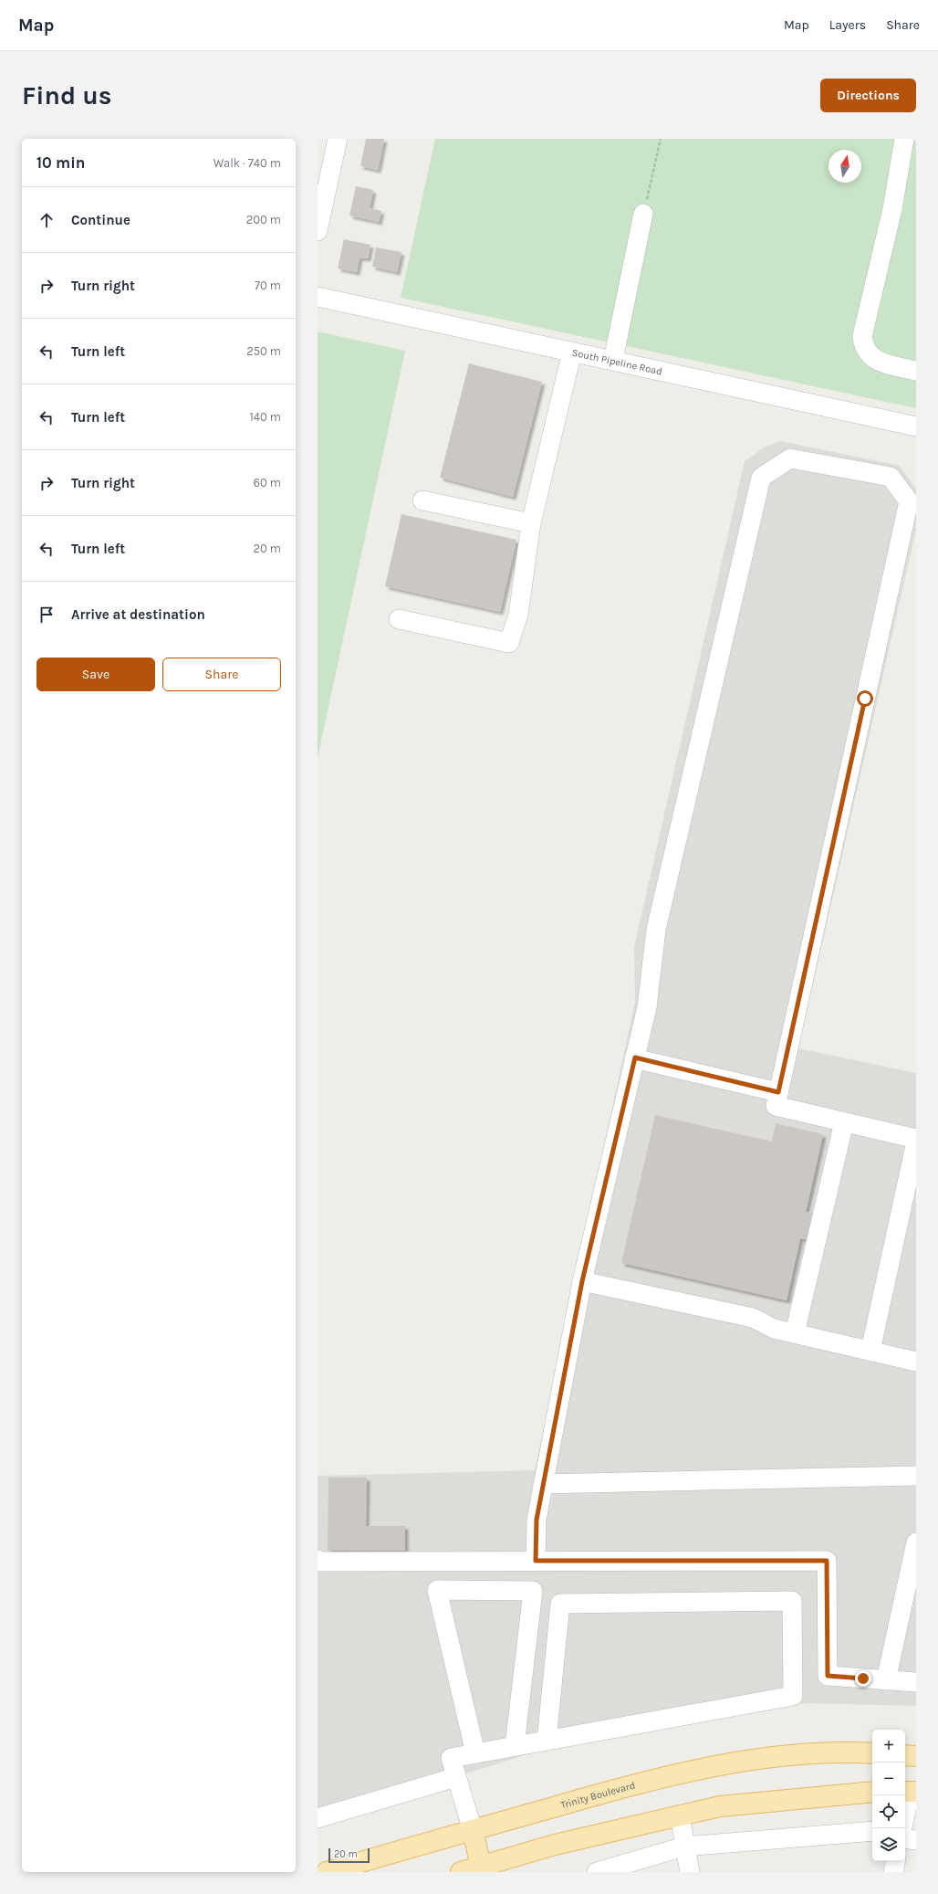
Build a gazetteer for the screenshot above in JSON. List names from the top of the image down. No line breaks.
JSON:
{"streets":{"main road":["Trinity Boulevard"],"street":["South Pipeline Road"]},"scale_bar":"20 m","north":"top","page":{"header":"Map","nav":["Map","Layers","Share"],"buttons":["Directions",["Save","Share"]],"title":"Find us","heading":["10 min","Walk · 740 m"],"list":[["Continue","200 m"],["Turn right","70 m"],["Turn left","250 m"],["Turn left","140 m"],["Turn right","60 m"],["Turn left","20 m"],"Arrive at destination"],"map_buttons":["+","−"],"scale":"20 m"}}
